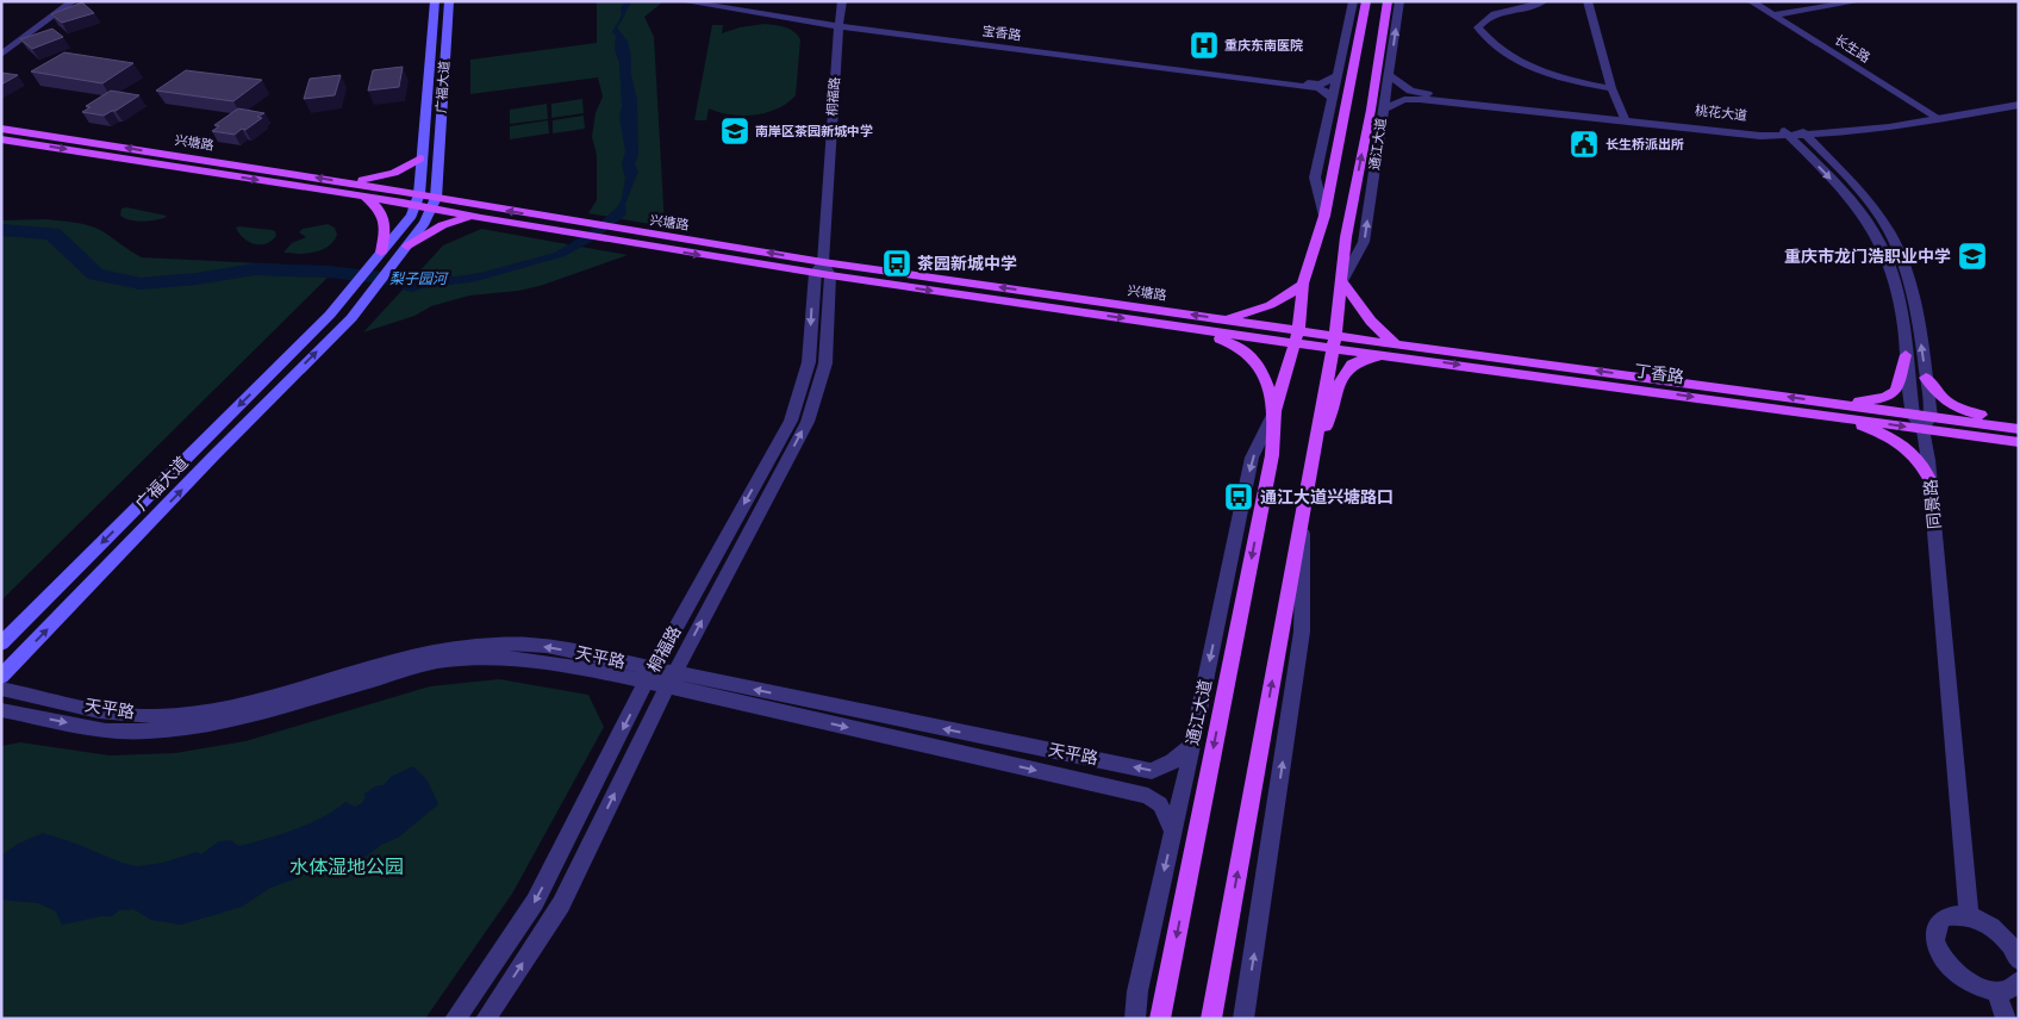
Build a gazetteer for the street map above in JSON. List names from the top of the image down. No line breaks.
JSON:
{"streets":{"main road":["广福大道","兴塘路","通江大道","丁香路"],"street":["宝香路","长生路","桐福路","桃花大道","同景路","天平路"]},"crossings":[["宝香路","桐福路"],["长生路","桃花大道"],["广福大道","兴塘路"],["桐福路","兴塘路"],["桐福路","天平路"],["桃花大道","同景路"],["兴塘路","通江大道"],["兴塘路","丁香路"],["通江大道","丁香路"],["通江大道","天平路"],["丁香路","同景路"]],"water":["梨子园河"],"parks":["水体湿地公园"],"places":{"hospital":["重庆东南医院"],"school or university":["南岸区茶园新城中学","重庆市龙门浩职业中学"],"public building":["长生桥派出所"],"bus stop":["茶园新城中学","通江大道兴塘路口"]}}
